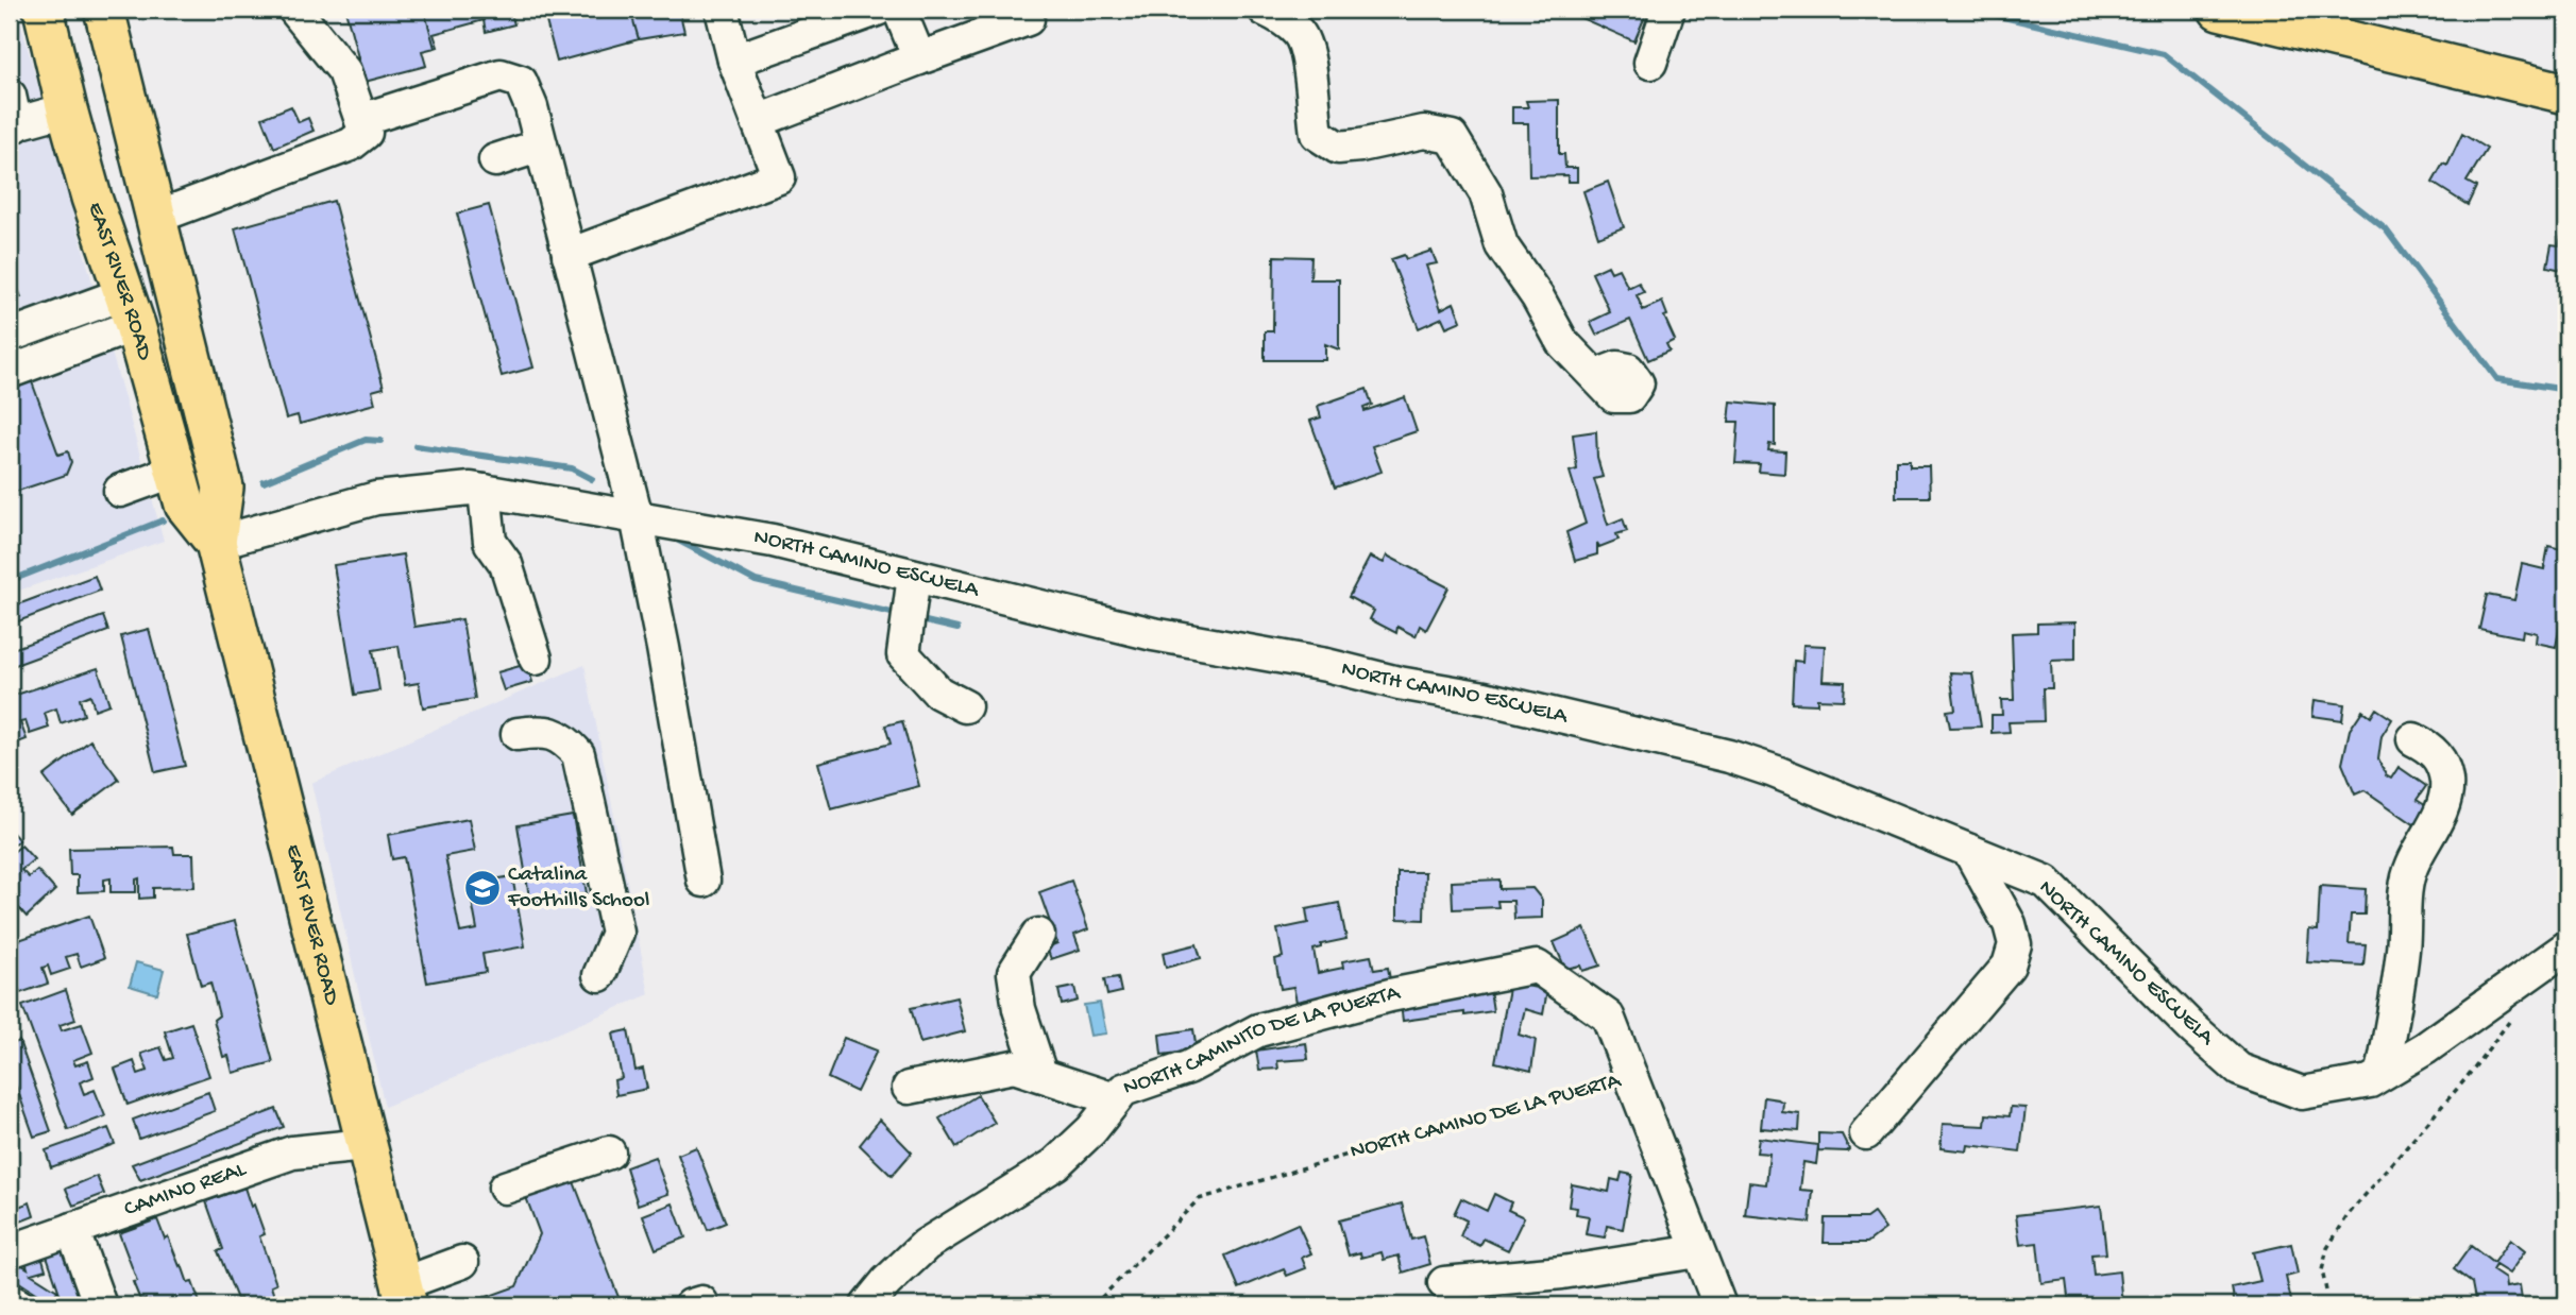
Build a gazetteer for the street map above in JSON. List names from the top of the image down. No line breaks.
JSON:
{"streets":{"main road":["EAST RIVER ROAD"],"street":["NORTH CAMINO ESCUELA","NORTH CAMINITO DE LA PUERTA","NORTH CAMINO DE LA PUERTA","CAMINO REAL"]},"crossings":[["EAST RIVER ROAD","NORTH CAMINO ESCUELA"],["EAST RIVER ROAD","CAMINO REAL"],["NORTH CAMINITO DE LA PUERTA","NORTH CAMINO DE LA PUERTA"]],"places":{"school or university":["Catalina Foothills School"]}}
